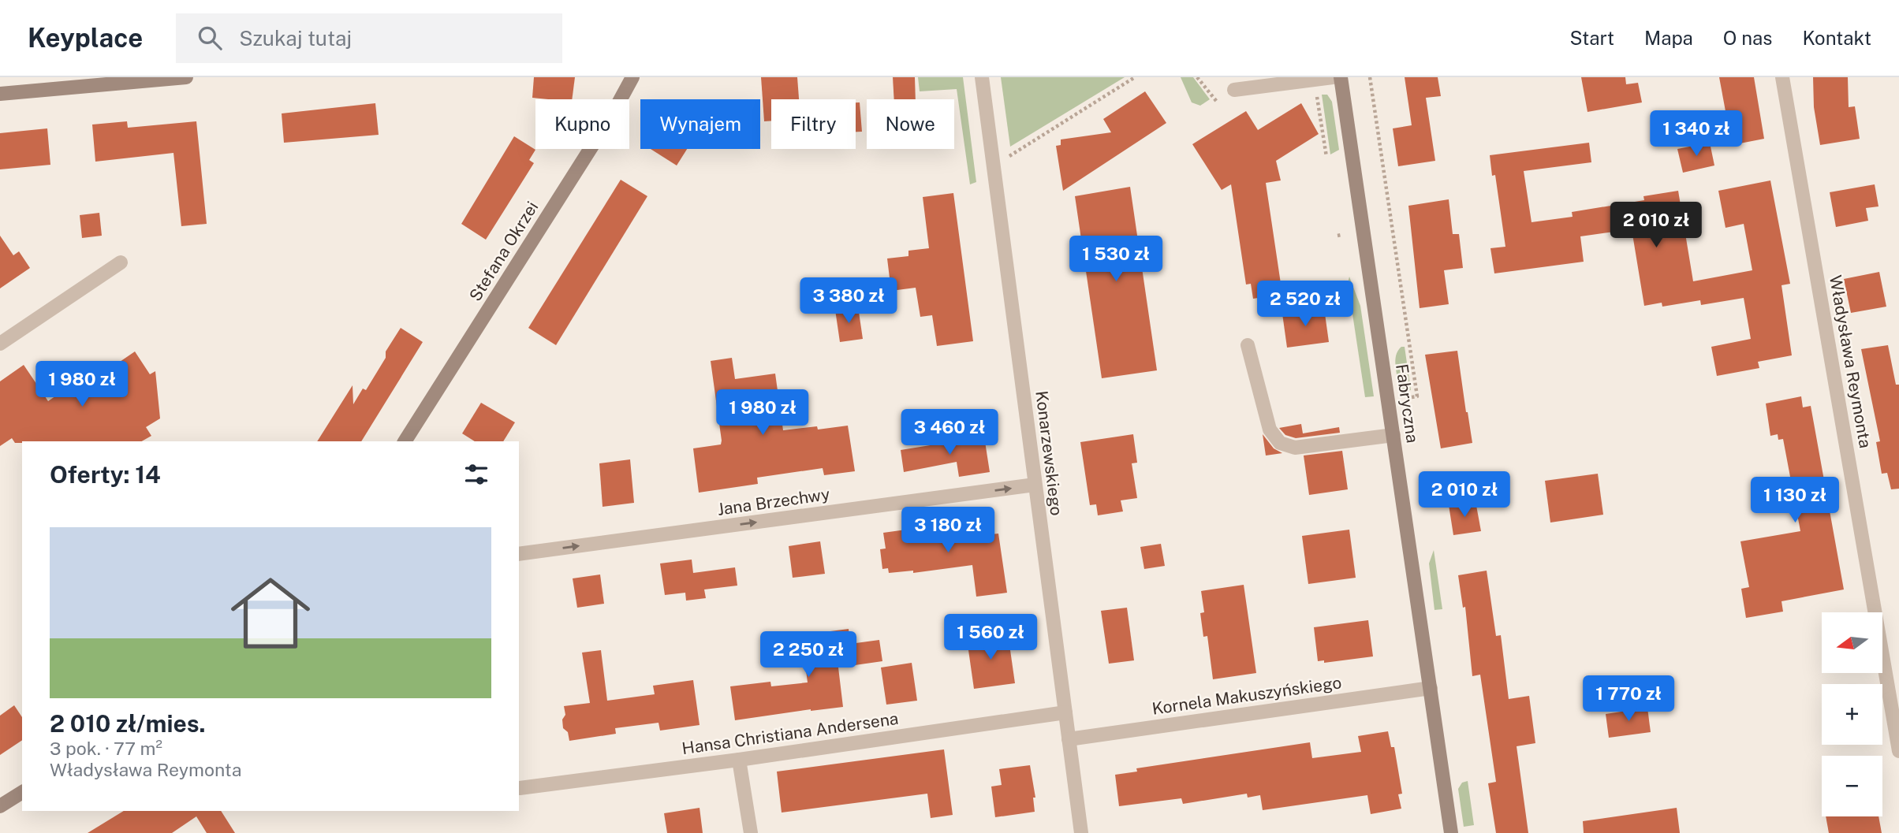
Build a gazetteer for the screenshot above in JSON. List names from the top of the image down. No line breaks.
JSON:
{"streets":{"street":["Stefana Okrzei","Władysława Reymonta","Fabryczna","Konarzewskiego","Jana Brzechwy","Kornela Makuszyńskiego","Hansa Christiana Andersena"]},"crossings":[["Fabryczna","Kornela Makuszyńskiego"],["Konarzewskiego","Jana Brzechwy"],["Konarzewskiego","Kornela Makuszyńskiego"],["Konarzewskiego","Hansa Christiana Andersena"]],"one_way":["Jana Brzechwy"],"north":"left","page":{"header":"Keyplace","search":"Szukaj tutaj","nav":["Start","Mapa","O nas","Kontakt"],"chip":["Kupno","Wynajem","Filtry","Nowe"],"price":["1 340 zł","2 010 zł","1 530 zł","3 380 zł","2 520 zł","1 980 zł","1 980 zł","3 460 zł","2 010 zł","1 130 zł","3 180 zł","1 560 zł","2 250 zł","1 770 zł"],"heading":"Oferty: 14","list":[{"name":"2 010 zł/mies.","note":"3 pok. · 77 m² · Władysława Reymonta"}],"map_buttons":["+","−"]}}
